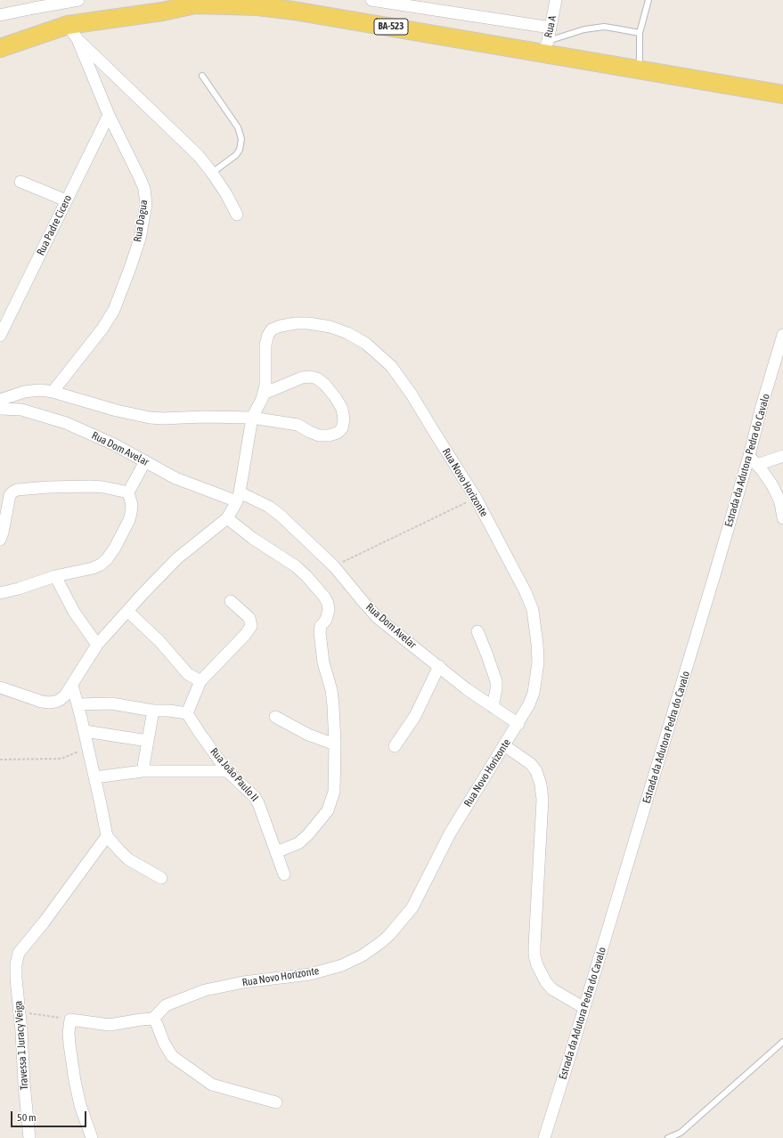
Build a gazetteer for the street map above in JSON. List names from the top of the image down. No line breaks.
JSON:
{"streets":{"main road":["BA-523"],"street":["Rua A","Rua Dagua","Rua Padre Cicero","Rua Dom Avelar","Estrada da Adutora Pedra do Cavalo","Rua Novo Horizonte","Rua João Paulo II","Travessa 1 Juracy Veiga"]},"crossings":[["BA-523","Rua A"],["BA-523","Rua Dagua"],["Rua Dagua","Rua Padre Cicero"],["Rua Dom Avelar","Rua Novo Horizonte"]],"scale_bar":"50 m"}
